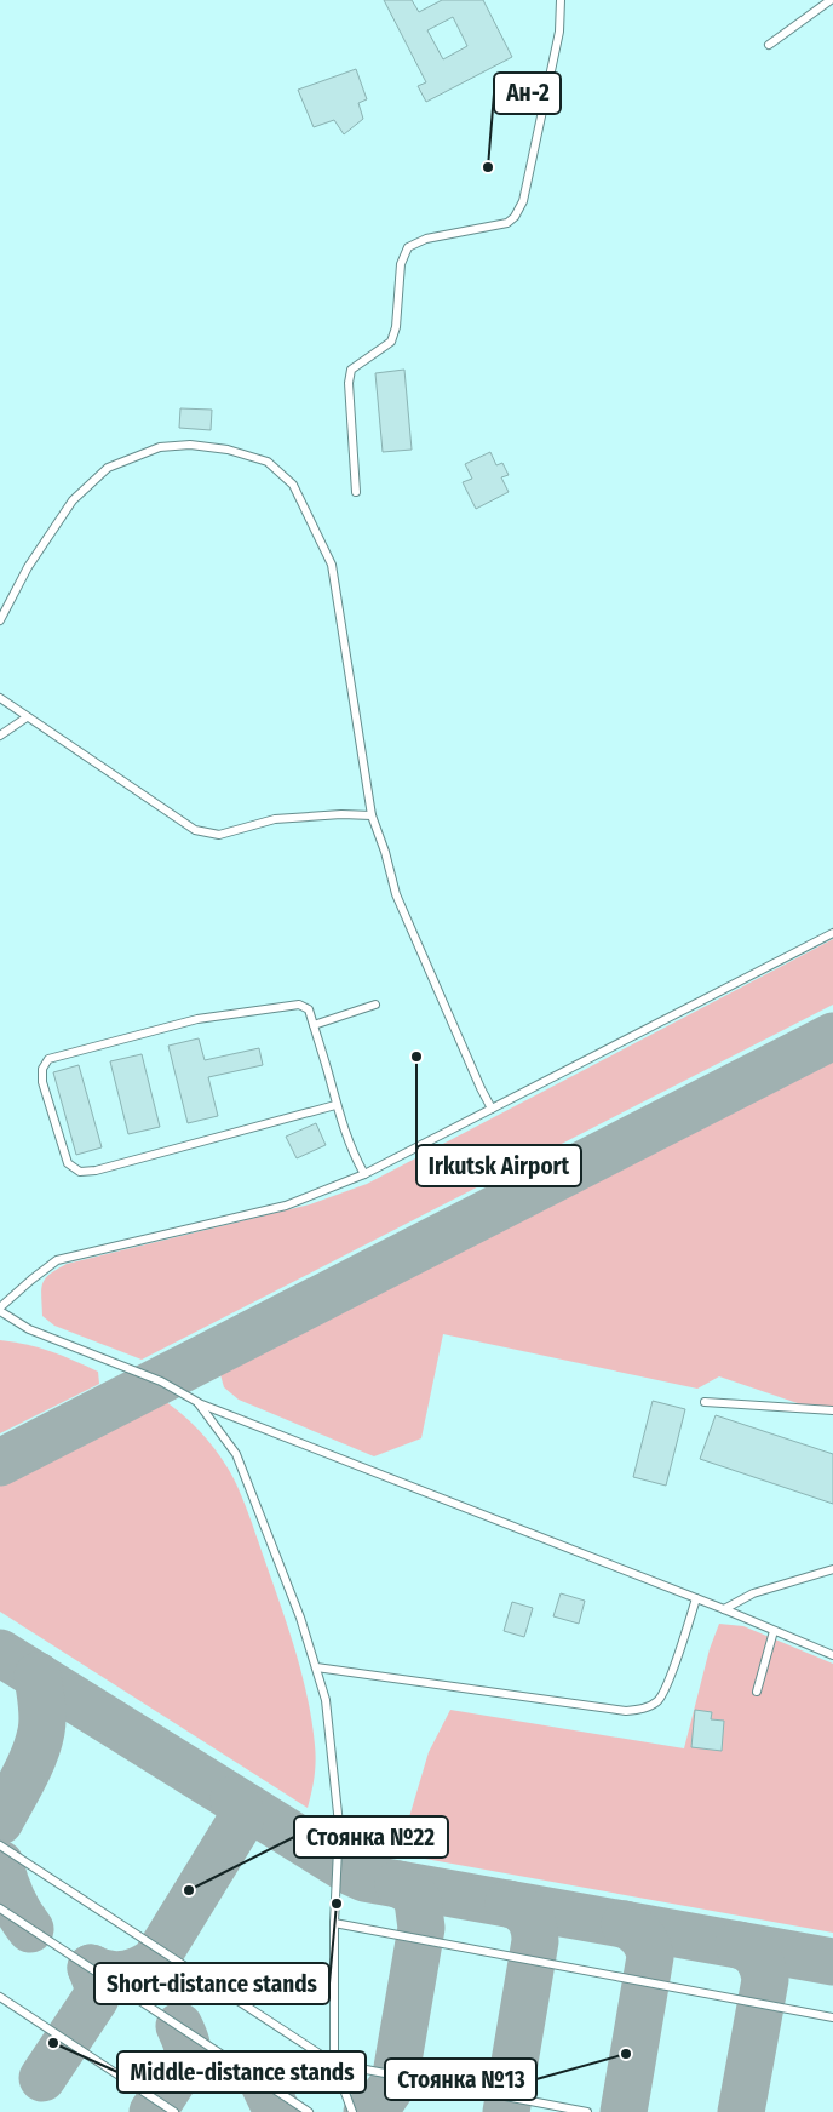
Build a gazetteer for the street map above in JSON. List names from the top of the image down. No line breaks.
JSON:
{"places":["Ан-2","Irkutsk Airport","Стоянка №22","Short-distance stands","Middle-distance stands","Стоянка №13"]}
